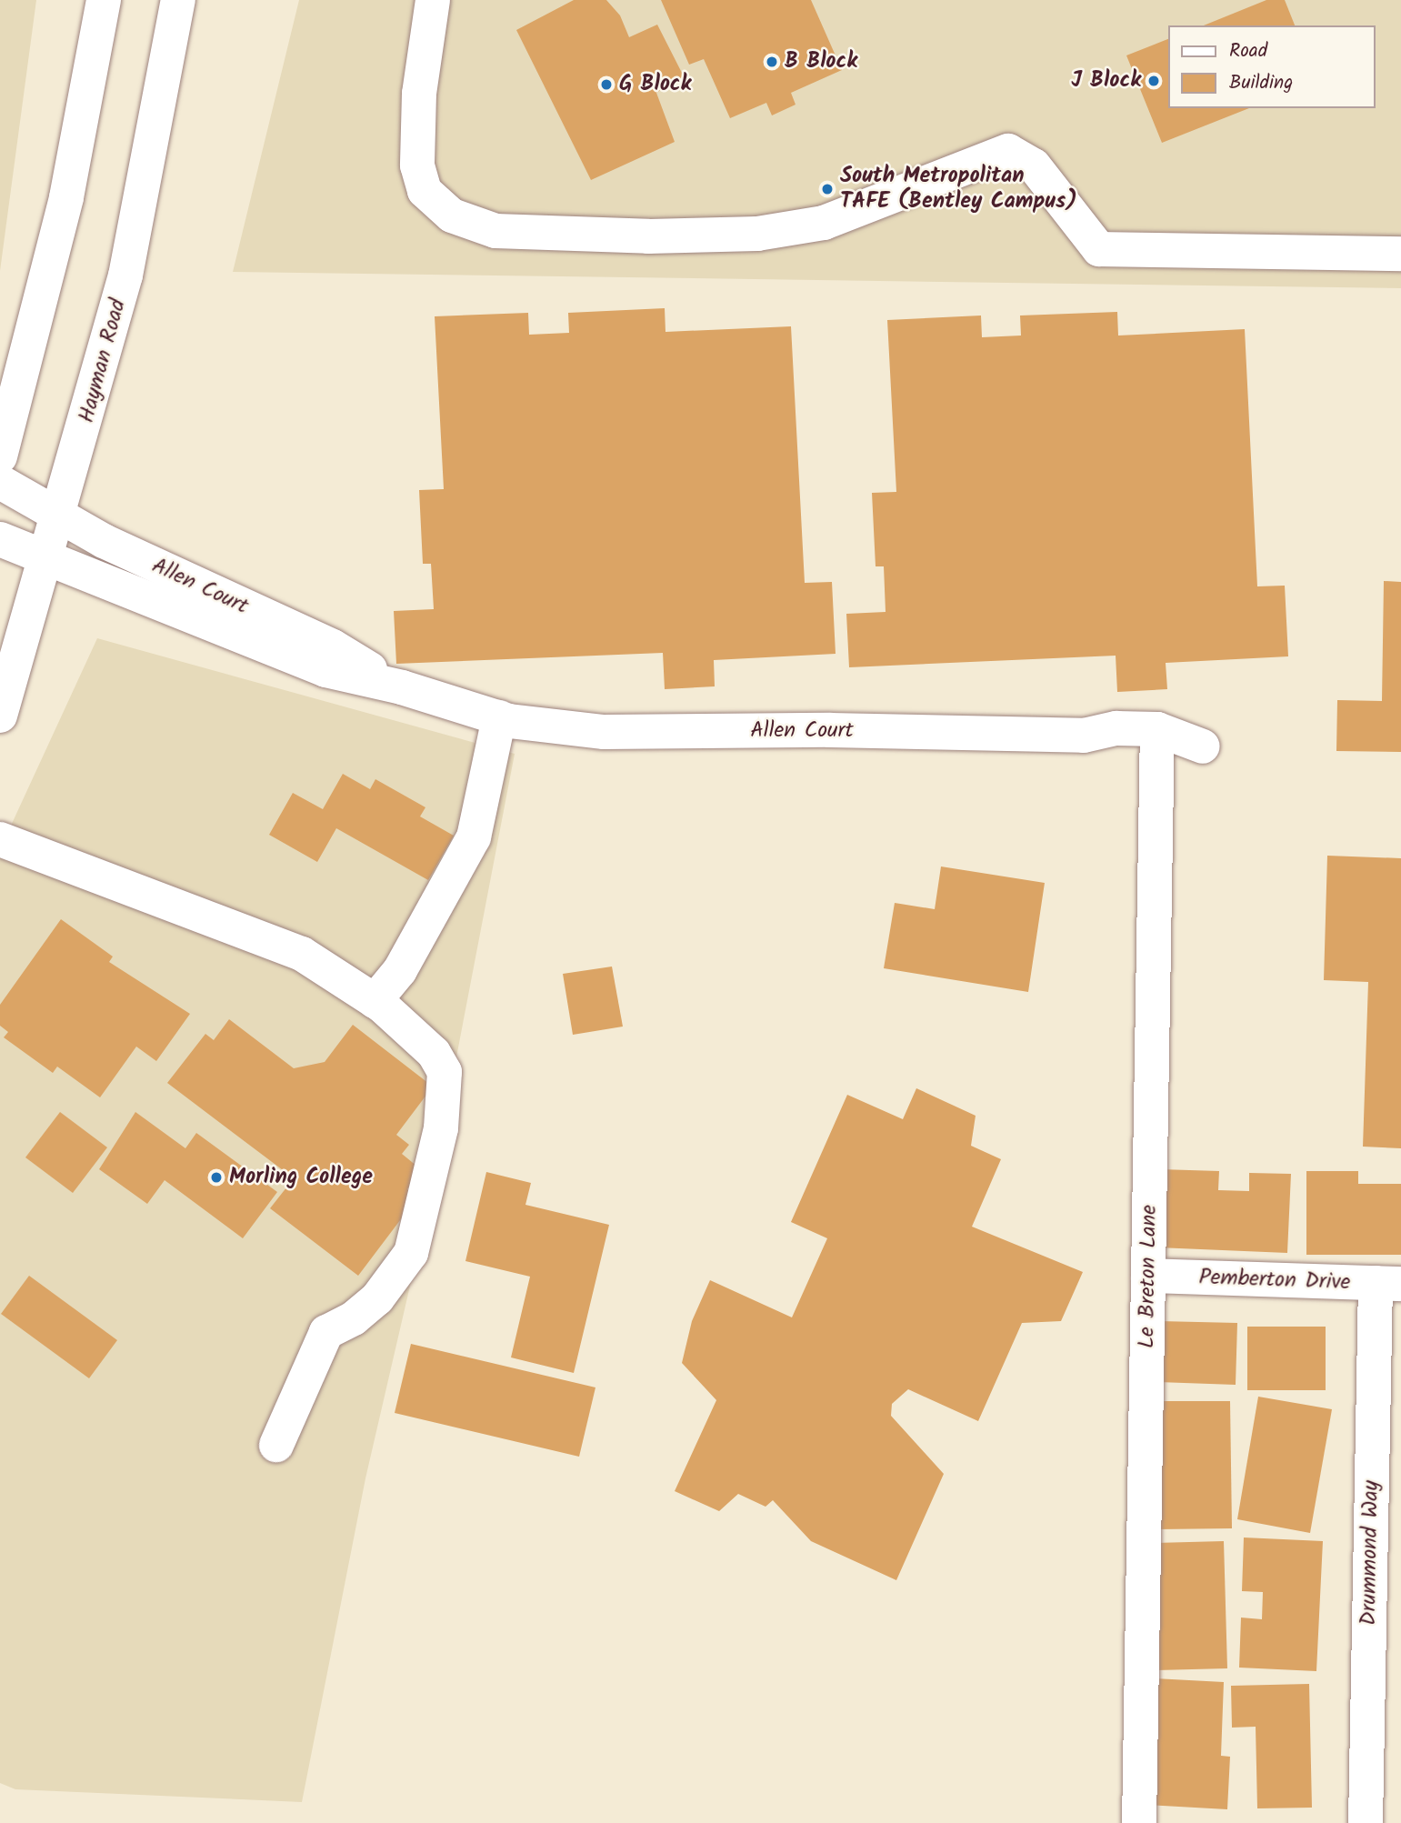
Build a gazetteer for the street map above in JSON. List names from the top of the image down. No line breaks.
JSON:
{"streets":{"street":["Hayman Road","Allen Court","Le Breton Lane","Pemberton Drive","Drummond Way"]},"crossings":[["Hayman Road","Allen Court"],["Allen Court","Le Breton Lane"],["Le Breton Lane","Pemberton Drive"],["Pemberton Drive","Drummond Way"]],"places":["B Block","J Block","G Block","South Metropolitan TAFE (Bentley Campus)","Morling College"],"legend":["Road","Building"]}
